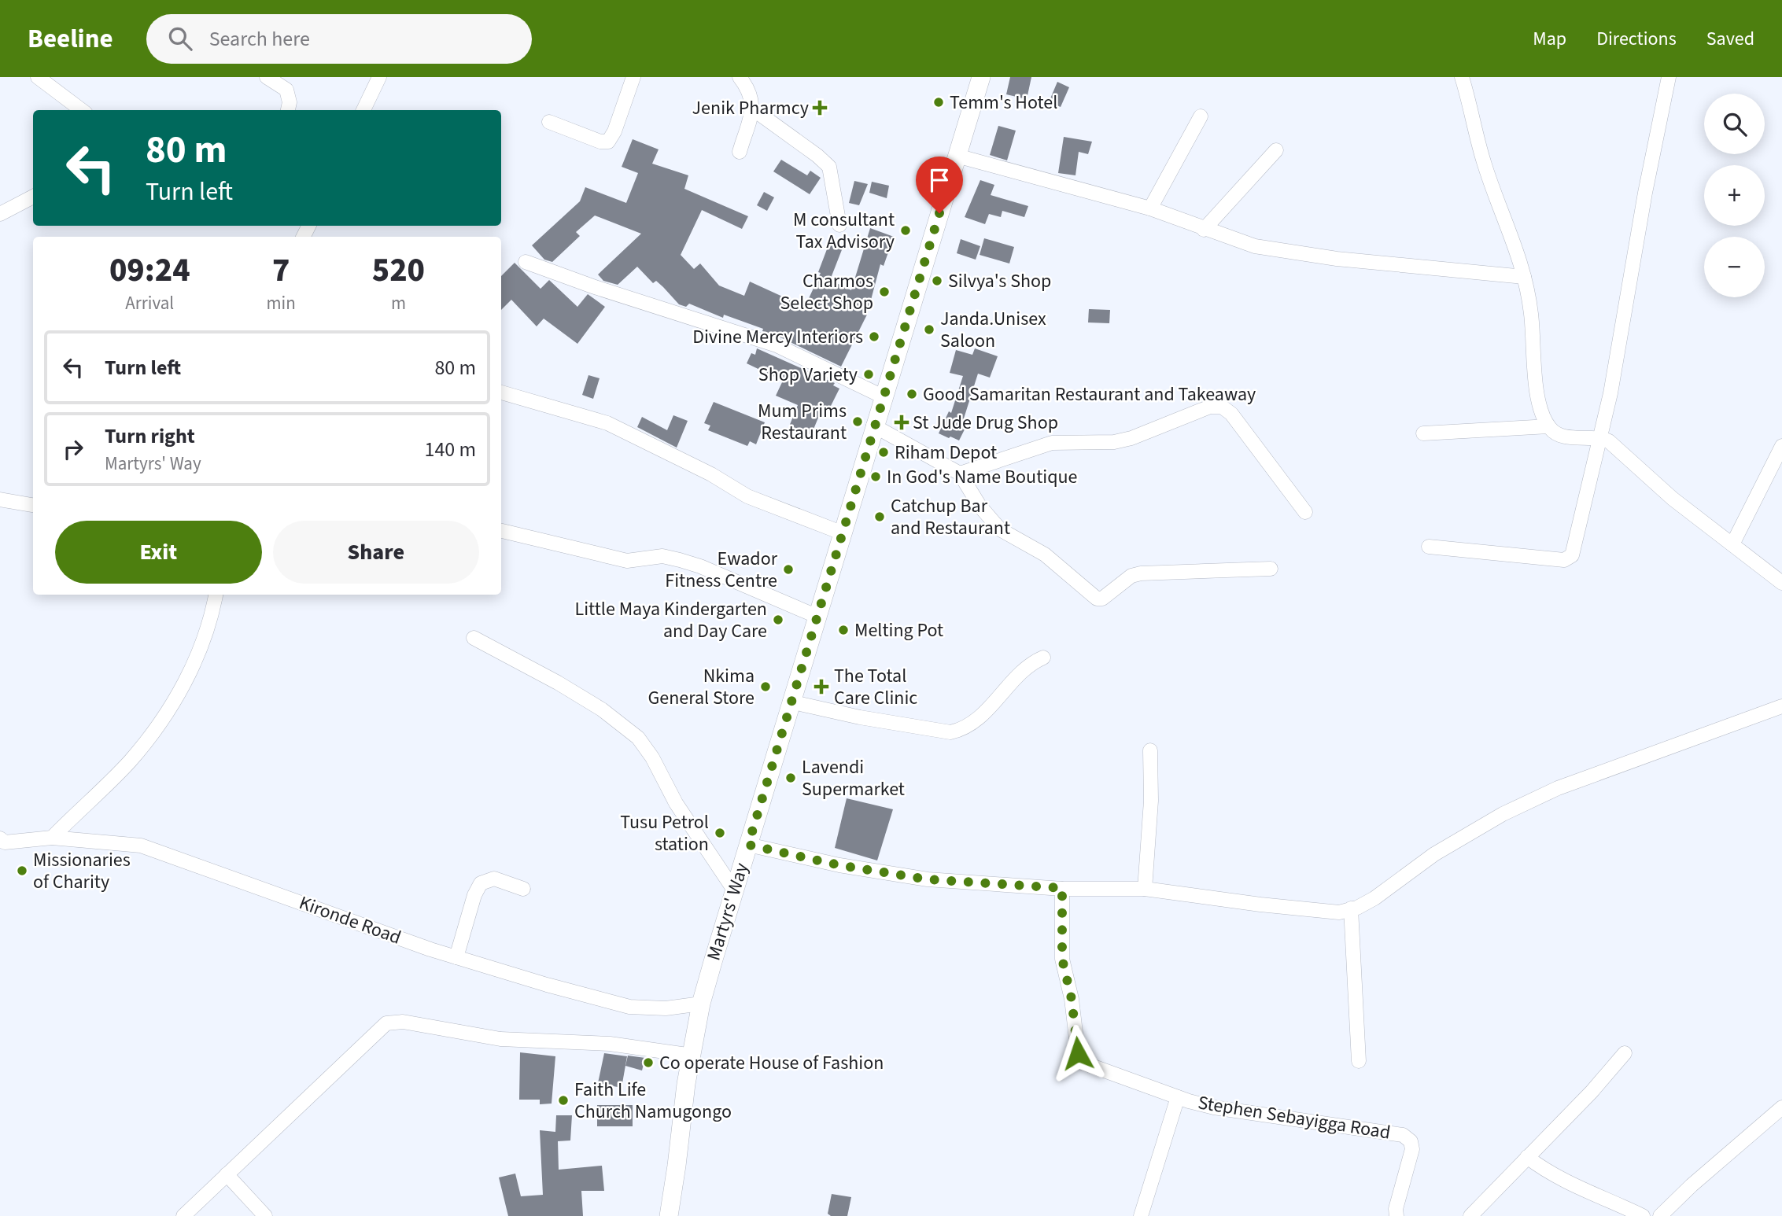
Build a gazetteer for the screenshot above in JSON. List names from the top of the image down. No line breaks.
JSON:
{"streets":{"main road":["Martyrs' Way"],"street":["Kironde Road","Stephen Sebayigga Road"]},"crossings":[["Martyrs' Way","Kironde Road"]],"places":{"other":["Temm's Hotel","M consultant Tax Advisory","Silvya's Shop","Charmos Select Shop","Janda.Unisex Saloon","Divine Mercy Interiors","Shop Variety","Good Samaritan Restaurant and Takeaway","Mum Prims Restaurant","Riham Depot","In God's Name Boutique","Catchup Bar and Restaurant","Ewador Fitness Centre","Little Maya Kindergarten and Day Care","Melting Pot","Nkima General Store","Lavendi Supermarket","Tusu Petrol station","Missionaries of Charity","Co operate House of Fashion","Faith Life Church Namugongo"],"health":["Jenik Pharmcy","St Jude Drug Shop","The Total Care Clinic"]},"page":{"header":"Beeline","search":"Search here","nav":["Map","Directions","Saved"],"map_buttons":["+","−"],"turn":["80 m","Turn left"],"eta":["09:24","Arrival","7","min","520","m"],"list":[{"name":"Turn left","value":"80 m"},{"name":"Turn right","note":"Martyrs' Way","value":"140 m"}],"buttons":["Exit","Share"]}}
